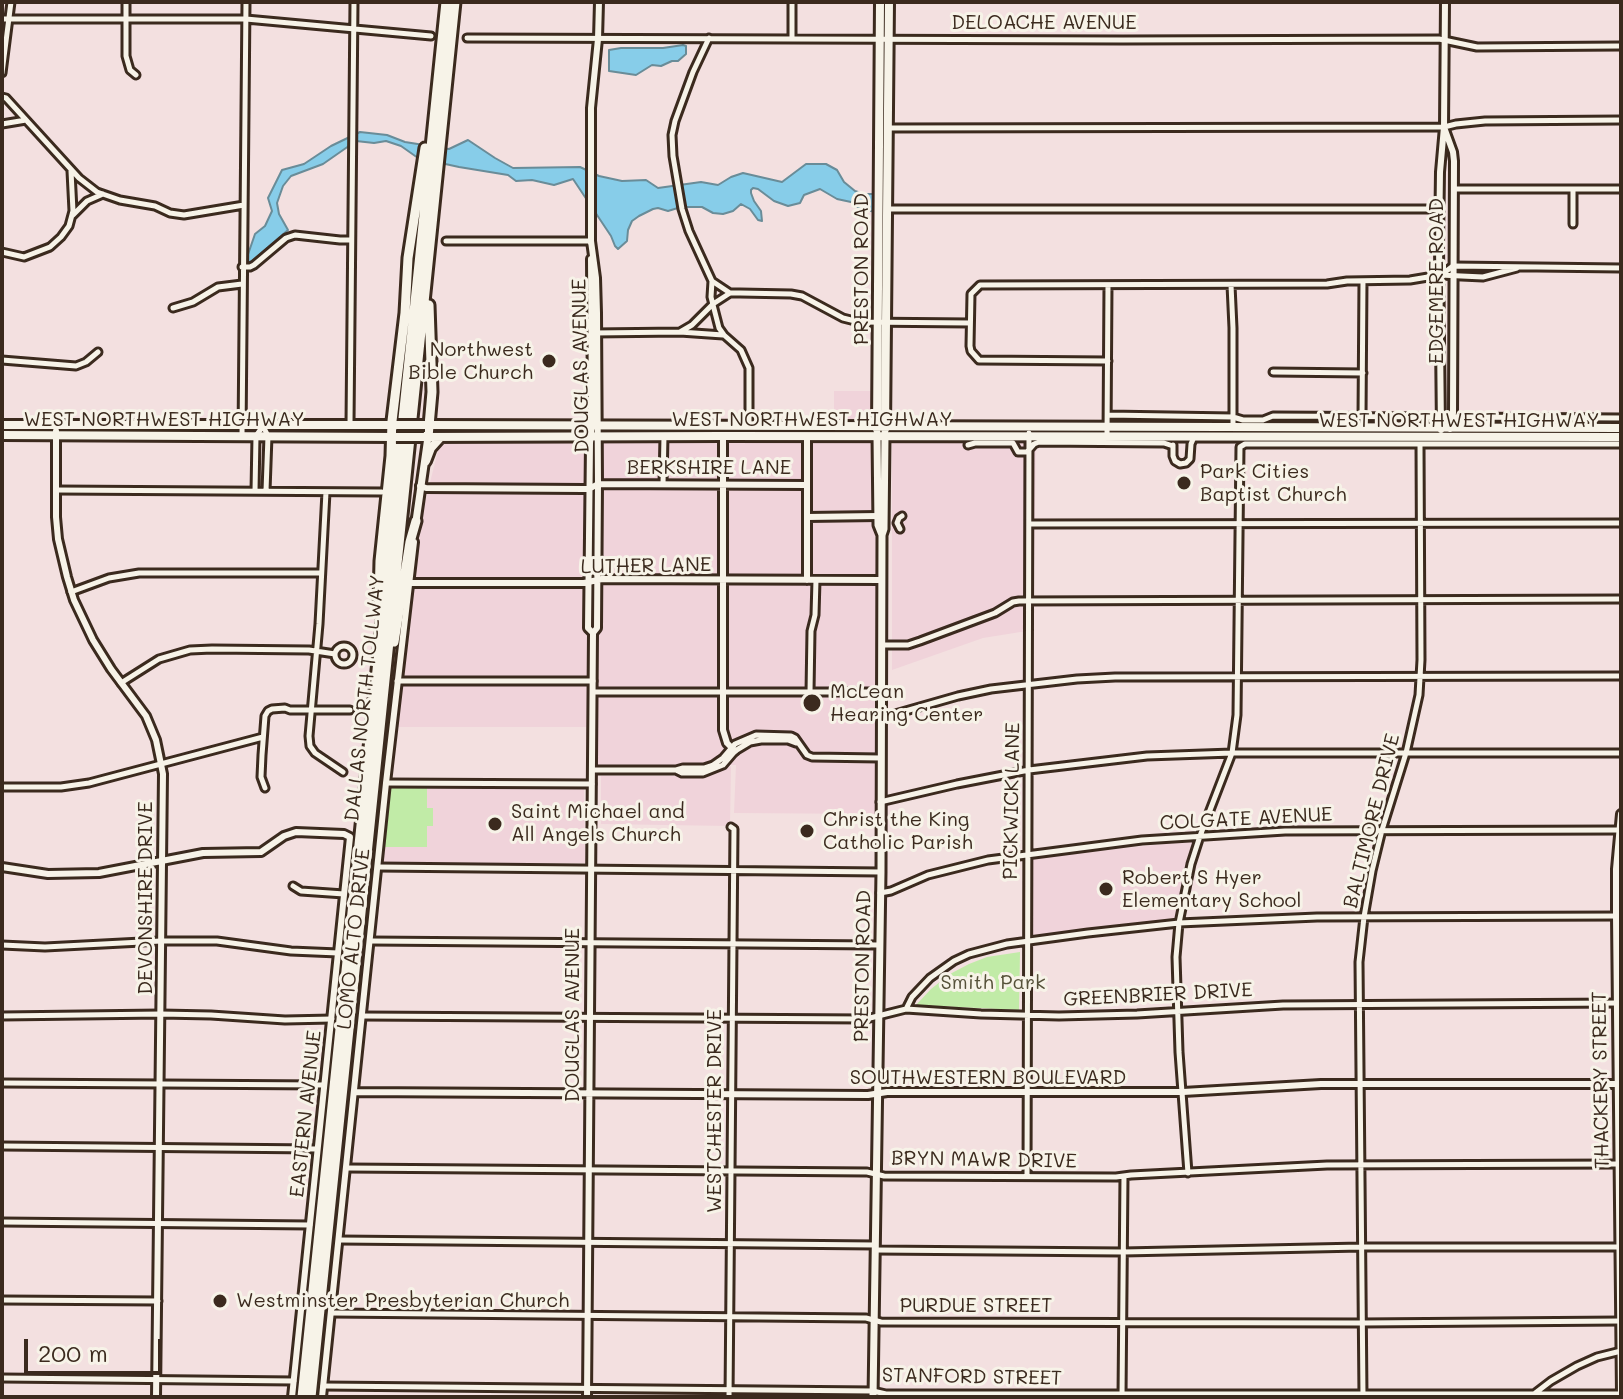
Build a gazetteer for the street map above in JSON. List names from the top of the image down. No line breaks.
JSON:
{"streets":{"highway":["DALLAS NORTH TOLLWAY"],"main road":["PRESTON ROAD","WEST NORTHWEST HIGHWAY","LOMO ALTO DRIVE"],"street":["DELOACHE AVENUE","EDGEMERE ROAD","DOUGLAS AVENUE","BERKSHIRE LANE","LUTHER LANE","PICKWICK LANE","COLGATE AVENUE","BALTIMORE DRIVE","DEVONSHIRE DRIVE","GREENBRIER DRIVE","SOUTHWESTERN BOULEVARD","THACKERY STREET","WESTCHESTER DRIVE","EASTERN AVENUE","BRYN MAWR DRIVE","PURDUE STREET","STANFORD STREET"]},"crossings":[["DELOACHE AVENUE","PRESTON ROAD"],["DELOACHE AVENUE","EDGEMERE ROAD"],["DELOACHE AVENUE","DOUGLAS AVENUE"],["PRESTON ROAD","WEST NORTHWEST HIGHWAY"],["PRESTON ROAD","LUTHER LANE"],["PRESTON ROAD","COLGATE AVENUE"],["PRESTON ROAD","GREENBRIER DRIVE"],["PRESTON ROAD","SOUTHWESTERN BOULEVARD"],["PRESTON ROAD","BRYN MAWR DRIVE"],["PRESTON ROAD","PURDUE STREET"],["PRESTON ROAD","STANFORD STREET"],["EDGEMERE ROAD","WEST NORTHWEST HIGHWAY"],["DOUGLAS AVENUE","WEST NORTHWEST HIGHWAY"],["DOUGLAS AVENUE","BERKSHIRE LANE"],["DOUGLAS AVENUE","LUTHER LANE"],["DOUGLAS AVENUE","GREENBRIER DRIVE"],["DOUGLAS AVENUE","SOUTHWESTERN BOULEVARD"],["DOUGLAS AVENUE","BRYN MAWR DRIVE"],["DOUGLAS AVENUE","PURDUE STREET"],["DOUGLAS AVENUE","STANFORD STREET"],["WEST NORTHWEST HIGHWAY","PICKWICK LANE"],["WEST NORTHWEST HIGHWAY","DEVONSHIRE DRIVE"],["WEST NORTHWEST HIGHWAY","LOMO ALTO DRIVE"],["BERKSHIRE LANE","LOMO ALTO DRIVE"],["LUTHER LANE","LOMO ALTO DRIVE"],["PICKWICK LANE","COLGATE AVENUE"],["PICKWICK LANE","GREENBRIER DRIVE"],["PICKWICK LANE","SOUTHWESTERN BOULEVARD"],["PICKWICK LANE","BRYN MAWR DRIVE"],["COLGATE AVENUE","BALTIMORE DRIVE"],["COLGATE AVENUE","THACKERY STREET"],["BALTIMORE DRIVE","GREENBRIER DRIVE"],["BALTIMORE DRIVE","SOUTHWESTERN BOULEVARD"],["BALTIMORE DRIVE","BRYN MAWR DRIVE"],["BALTIMORE DRIVE","PURDUE STREET"],["BALTIMORE DRIVE","STANFORD STREET"],["DEVONSHIRE DRIVE","EASTERN AVENUE"],["LOMO ALTO DRIVE","GREENBRIER DRIVE"],["LOMO ALTO DRIVE","SOUTHWESTERN BOULEVARD"],["LOMO ALTO DRIVE","BRYN MAWR DRIVE"],["LOMO ALTO DRIVE","PURDUE STREET"],["LOMO ALTO DRIVE","STANFORD STREET"],["GREENBRIER DRIVE","THACKERY STREET"],["GREENBRIER DRIVE","WESTCHESTER DRIVE"],["SOUTHWESTERN BOULEVARD","THACKERY STREET"],["SOUTHWESTERN BOULEVARD","WESTCHESTER DRIVE"],["THACKERY STREET","BRYN MAWR DRIVE"],["THACKERY STREET","PURDUE STREET"],["THACKERY STREET","STANFORD STREET"],["WESTCHESTER DRIVE","BRYN MAWR DRIVE"],["WESTCHESTER DRIVE","PURDUE STREET"],["WESTCHESTER DRIVE","STANFORD STREET"]],"parks":["Smith Park"],"places":["Northwest Bible Church","Park Cities Baptist Church","McLean Hearing Center","Saint Michael and All Angels Church","Christ the King Catholic Parish","Robert S Hyer Elementary School","Westminster Presbyterian Church"],"scale_bar":"200 m"}
